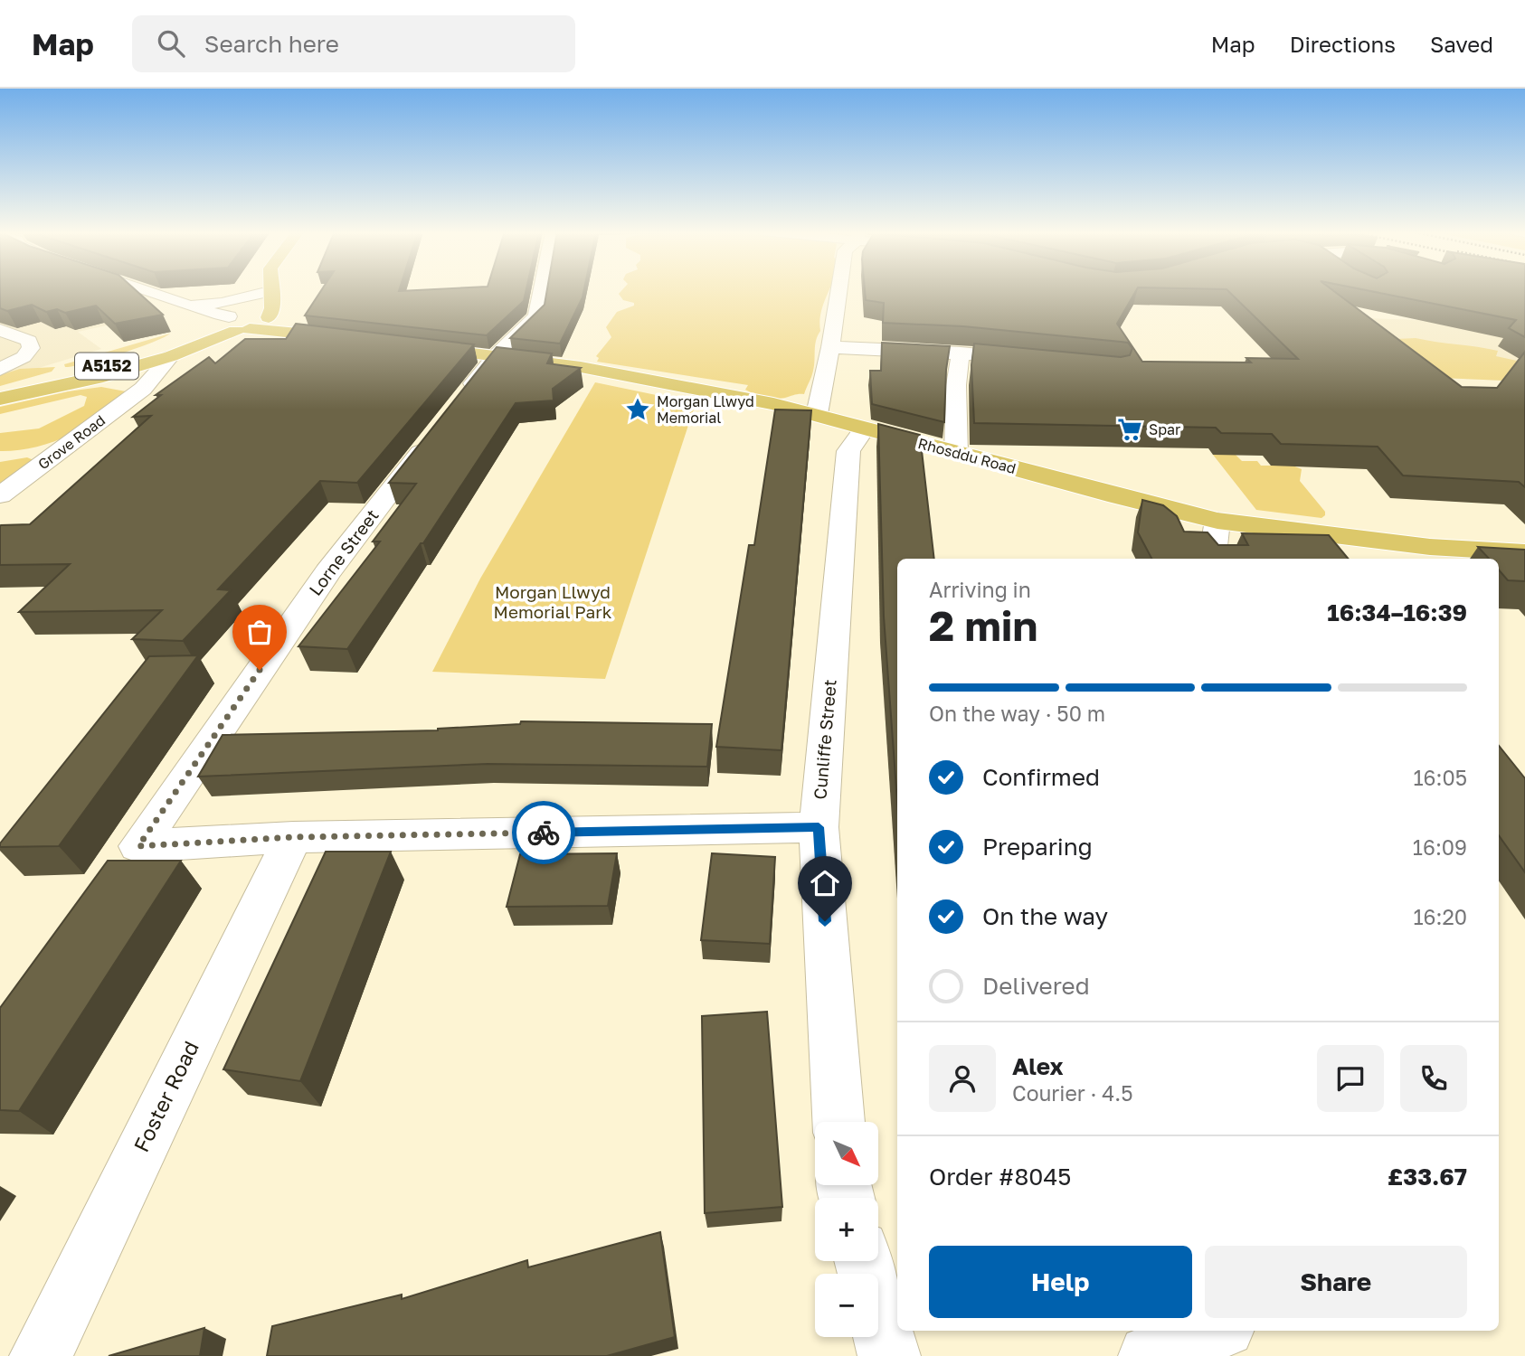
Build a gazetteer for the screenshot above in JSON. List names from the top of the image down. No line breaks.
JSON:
{"streets":{"main road":["A5152","Rhosddu Road"],"street":["Grove Road","Lorne Street","Cunliffe Street","Foster Road"]},"crossings":[["A5152","Grove Road"],["Rhosddu Road","Cunliffe Street"],["Lorne Street","Foster Road"]],"parks":["Morgan Llwyd Memorial Park"],"places":{"place":["Morgan Llwyd Memorial"],"supermarket":["Spar"]},"north":"bottom right","page":{"header":"Map","search":"Search here","nav":["Map","Directions","Saved"],"heading":["2 min","Arriving in","16:34–16:39"],"panel":["Alex","Courier · 4.5","Order #8045","£33.67"],"bar":"On the way · 50 m","list":[["Confirmed","16:05"],["Preparing","16:09"],["On the way","16:20"],"Delivered"],"map_buttons":["+","−"],"buttons":["Help","Share"]}}
